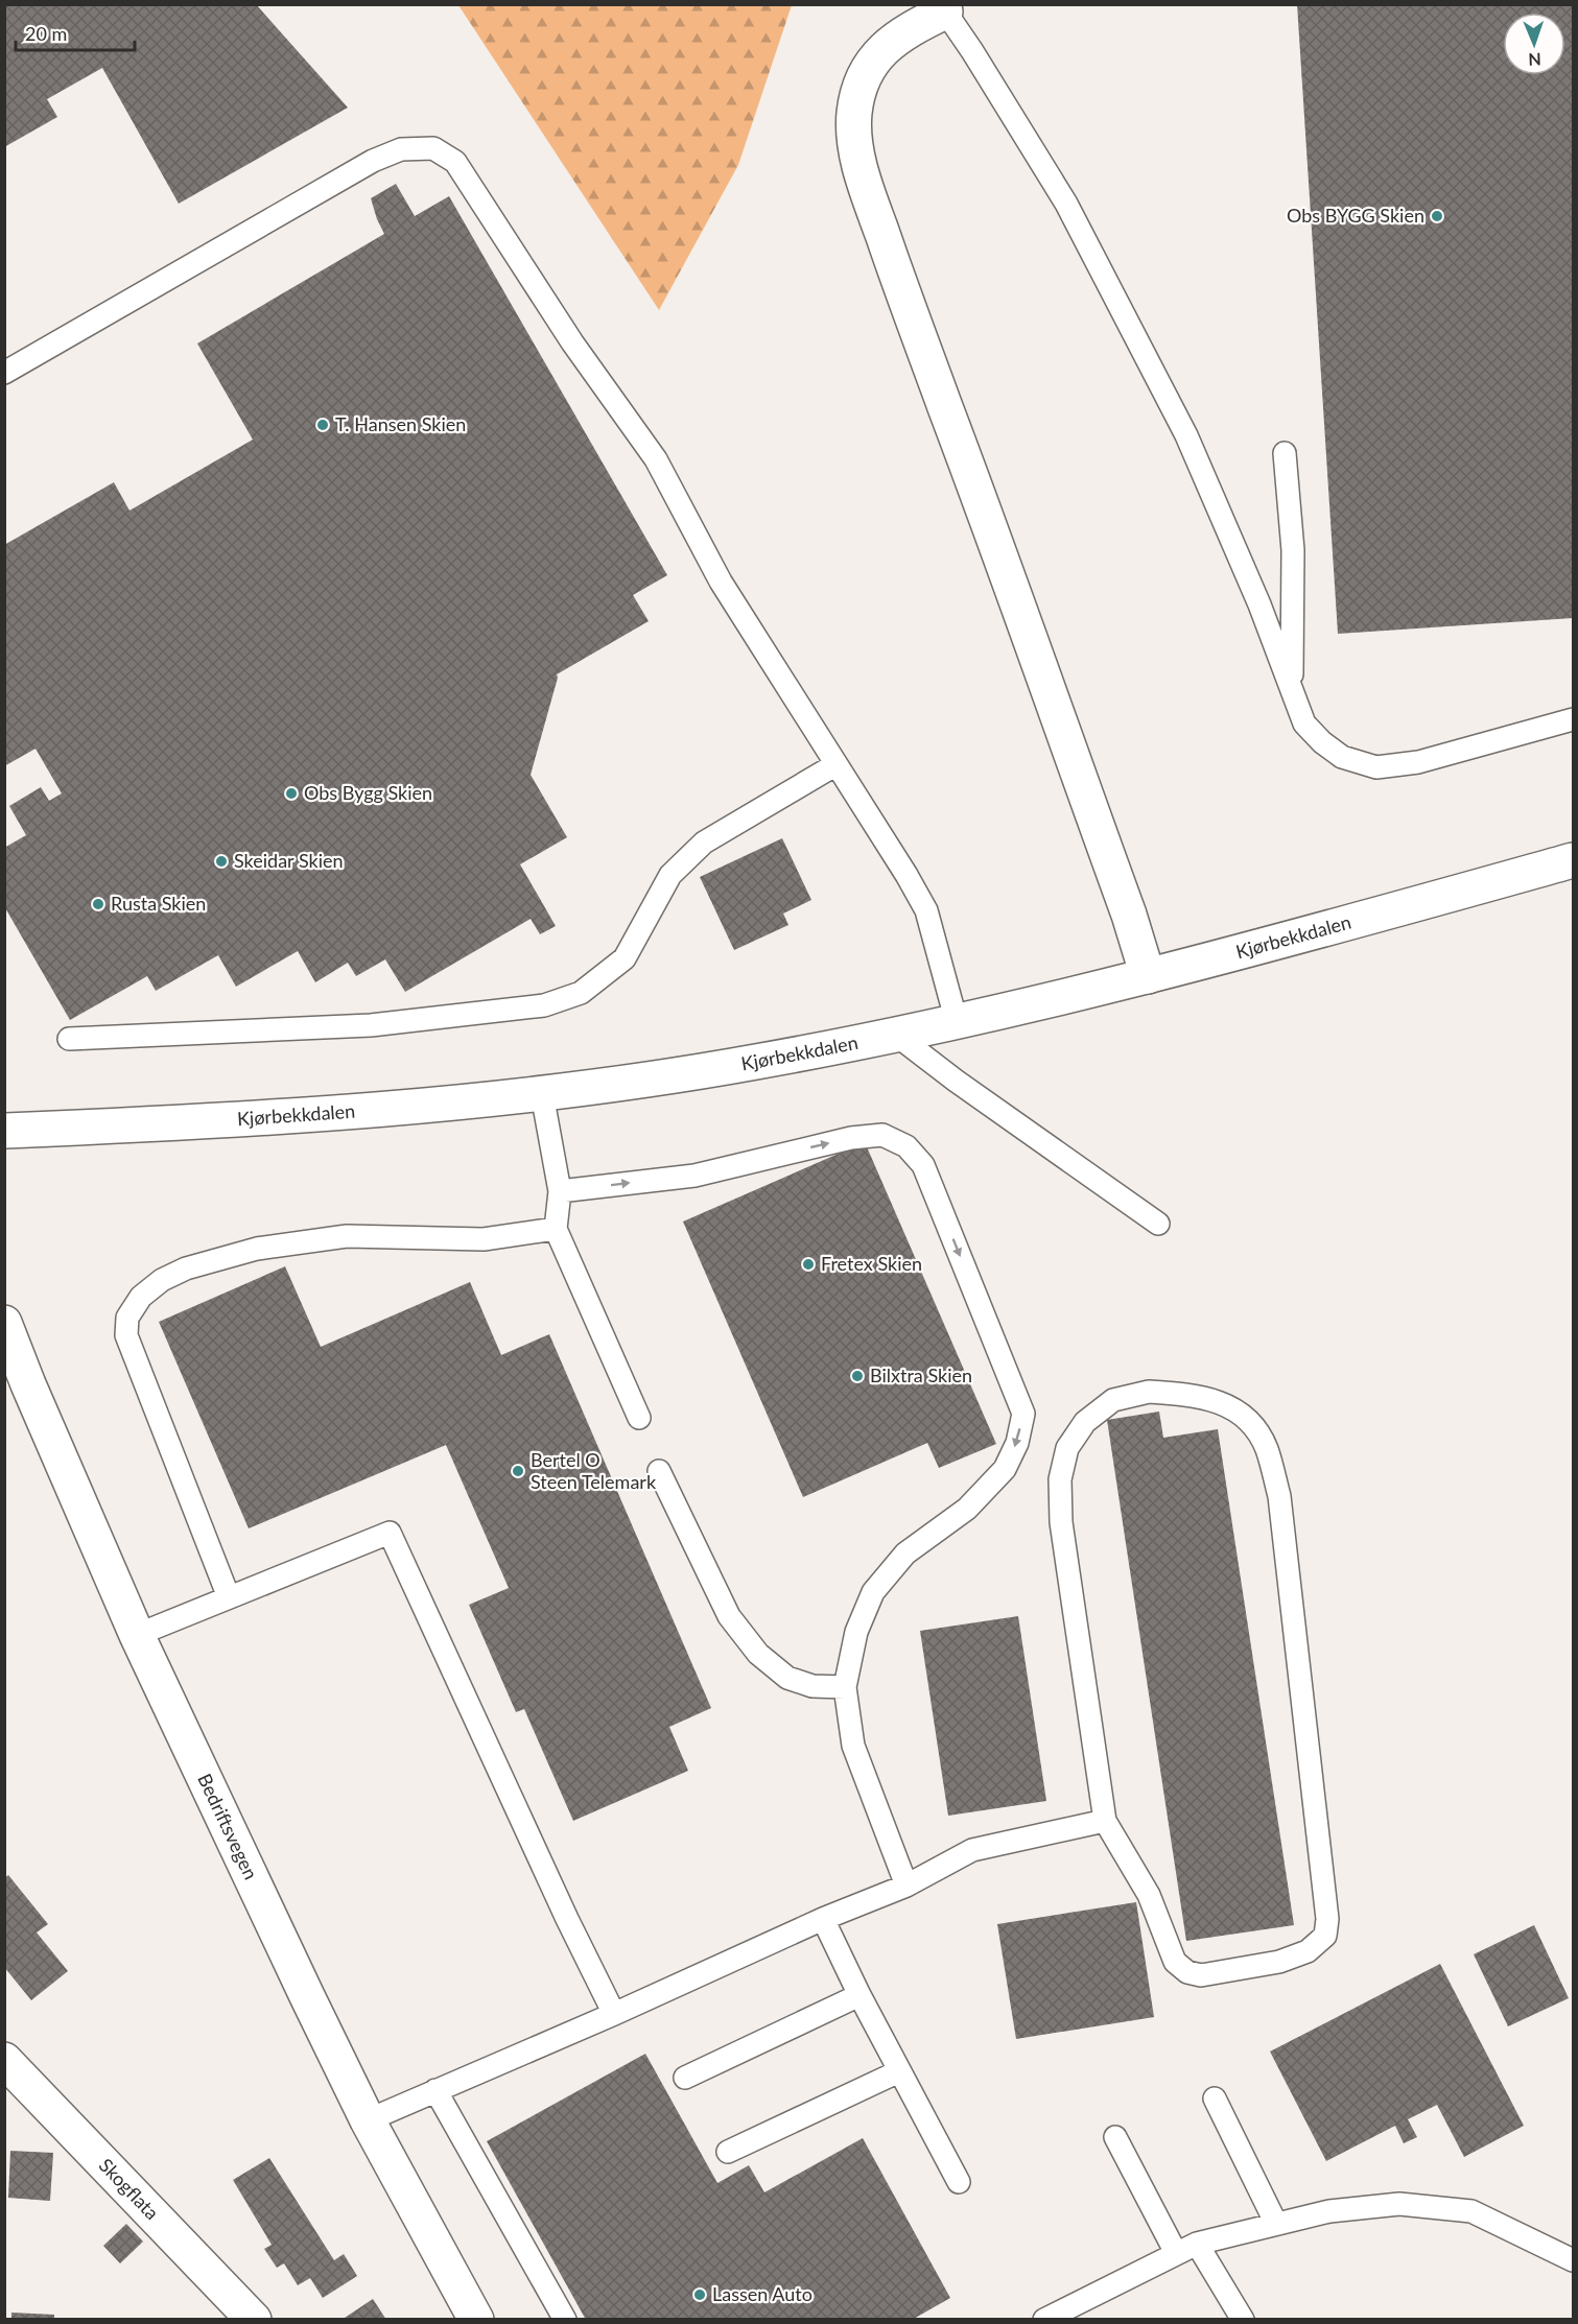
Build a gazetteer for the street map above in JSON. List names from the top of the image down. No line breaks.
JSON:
{"streets":{"street":["Kjørbekkdalen","Bedriftsvegen","Skogflata"]},"places":["Obs BYGG Skien","T. Hansen Skien","Obs Bygg Skien","Skeidar Skien","Rusta Skien","Fretex Skien","Bilxtra Skien","Bertel O Steen Telemark","Lassen Auto"],"scale_bar":"20 m","north":"bottom"}
